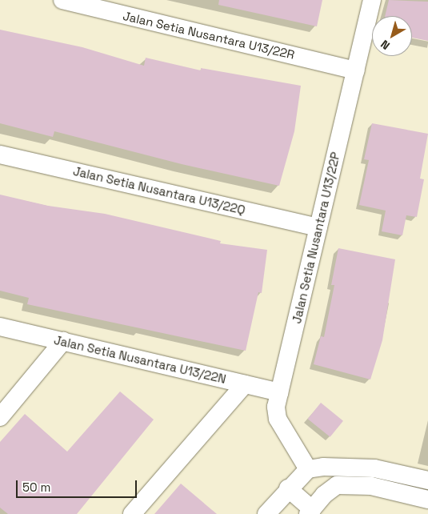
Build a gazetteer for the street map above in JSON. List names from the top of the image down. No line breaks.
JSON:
{"streets":{"street":["Jalan Setia Nusantara U13/22R","Jalan Setia Nusantara U13/22Q","Jalan Setia Nusantara U13/22P","Jalan Setia Nusantara U13/22N"]},"crossings":[["Jalan Setia Nusantara U13/22R","Jalan Setia Nusantara U13/22P"],["Jalan Setia Nusantara U13/22Q","Jalan Setia Nusantara U13/22P"],["Jalan Setia Nusantara U13/22P","Jalan Setia Nusantara U13/22N"]],"scale_bar":"50 m","north":"bottom left"}
